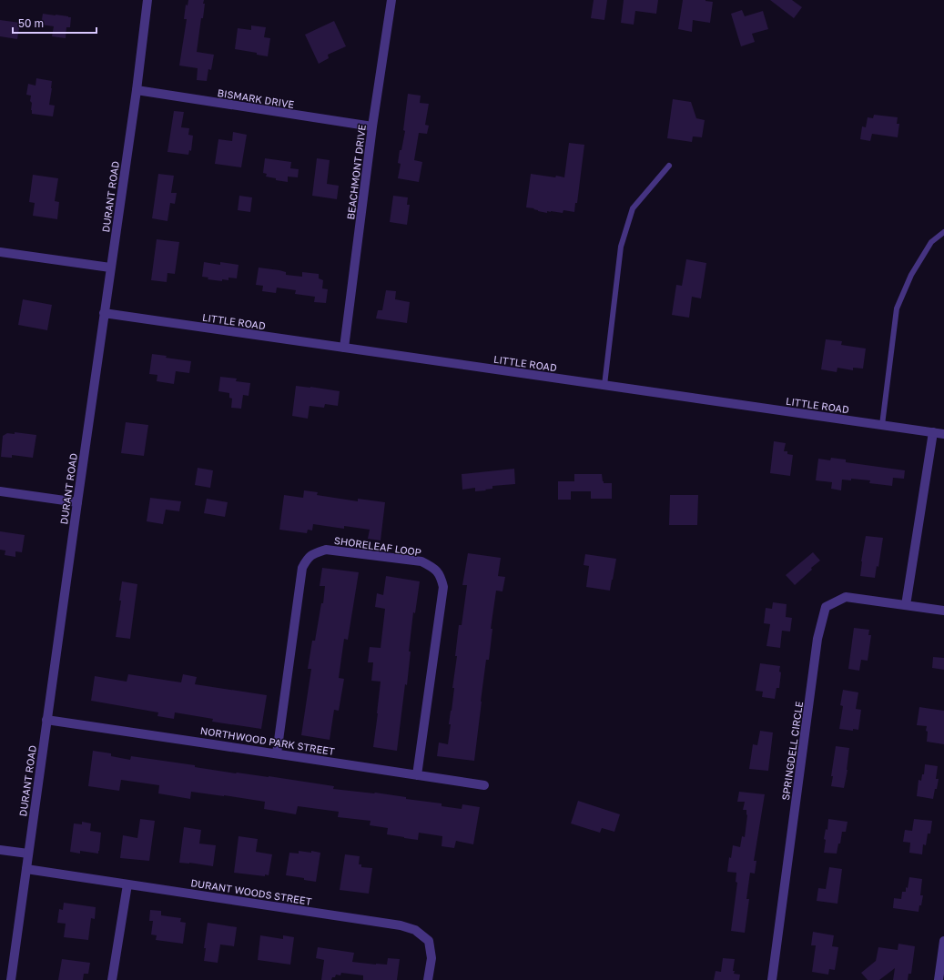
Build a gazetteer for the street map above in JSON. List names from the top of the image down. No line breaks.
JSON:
{"streets":{"street":["BISMARK DRIVE","BEACHMONT DRIVE","DURANT ROAD","LITTLE ROAD","SHORELEAF LOOP","NORTHWOOD PARK STREET","SPRINGDELL CIRCLE","DURANT WOODS STREET"]},"crossings":[["BISMARK DRIVE","BEACHMONT DRIVE"],["BISMARK DRIVE","DURANT ROAD"],["BEACHMONT DRIVE","LITTLE ROAD"],["DURANT ROAD","LITTLE ROAD"],["DURANT ROAD","NORTHWOOD PARK STREET"],["DURANT ROAD","DURANT WOODS STREET"],["SHORELEAF LOOP","NORTHWOOD PARK STREET"]],"scale_bar":"50 m"}
